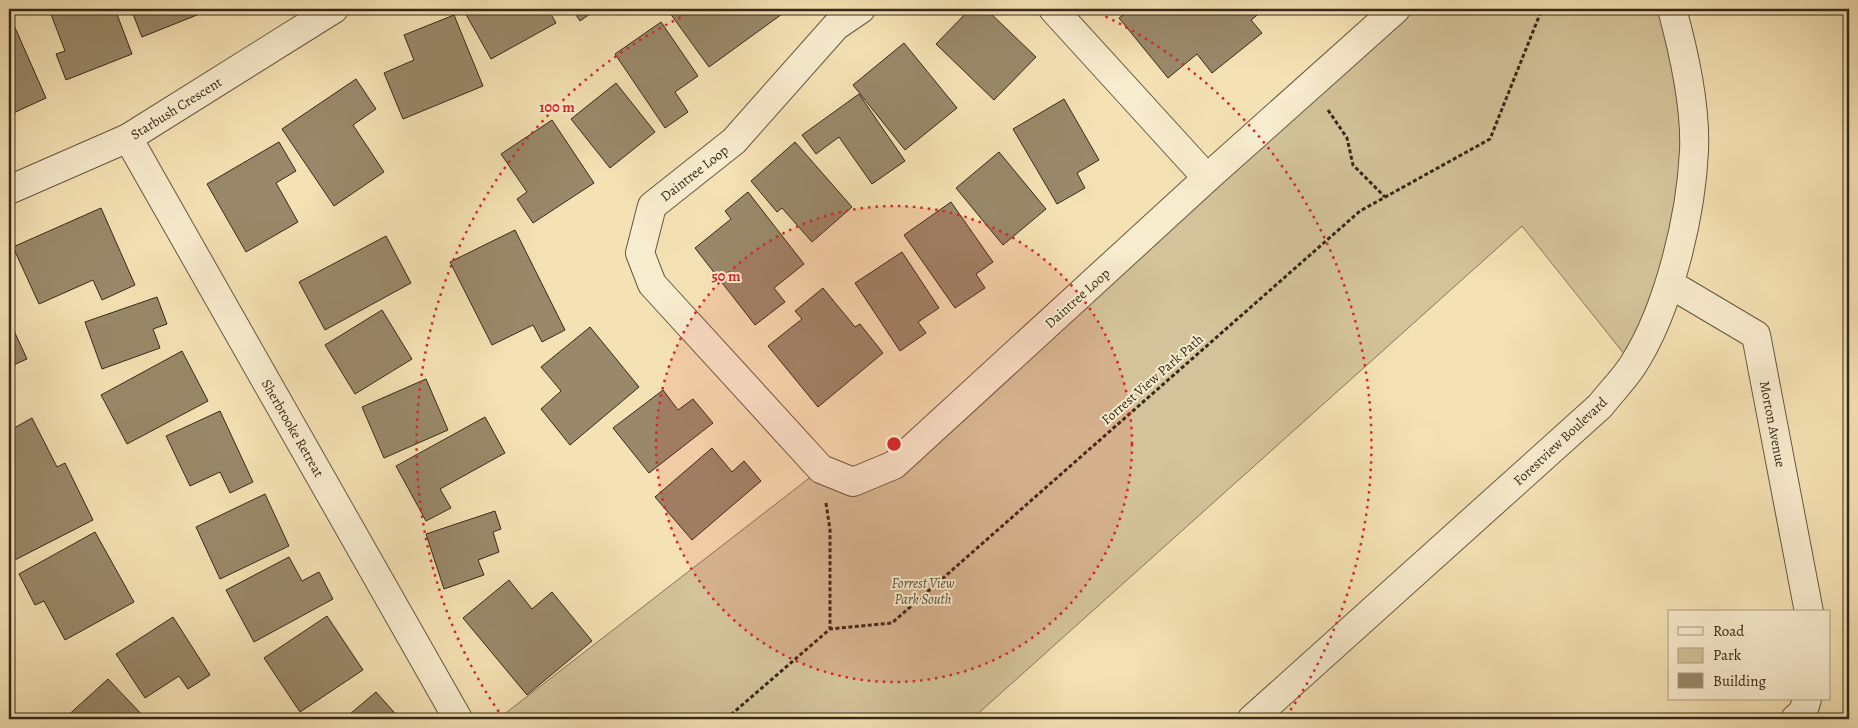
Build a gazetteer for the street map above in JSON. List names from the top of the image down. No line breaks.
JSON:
{"streets":{"street":["Starbush Crescent","Daintree Loop","Morton Avenue","Sherbrooke Retreat","Forestview Boulevard"],"path":["Forrest View Park Path"]},"crossings":[["Starbush Crescent","Sherbrooke Retreat"],["Morton Avenue","Forestview Boulevard"]],"parks":["Forrest View Park South"],"legend":["Road","Park","Building"],"rings":["100 m","50 m"]}
